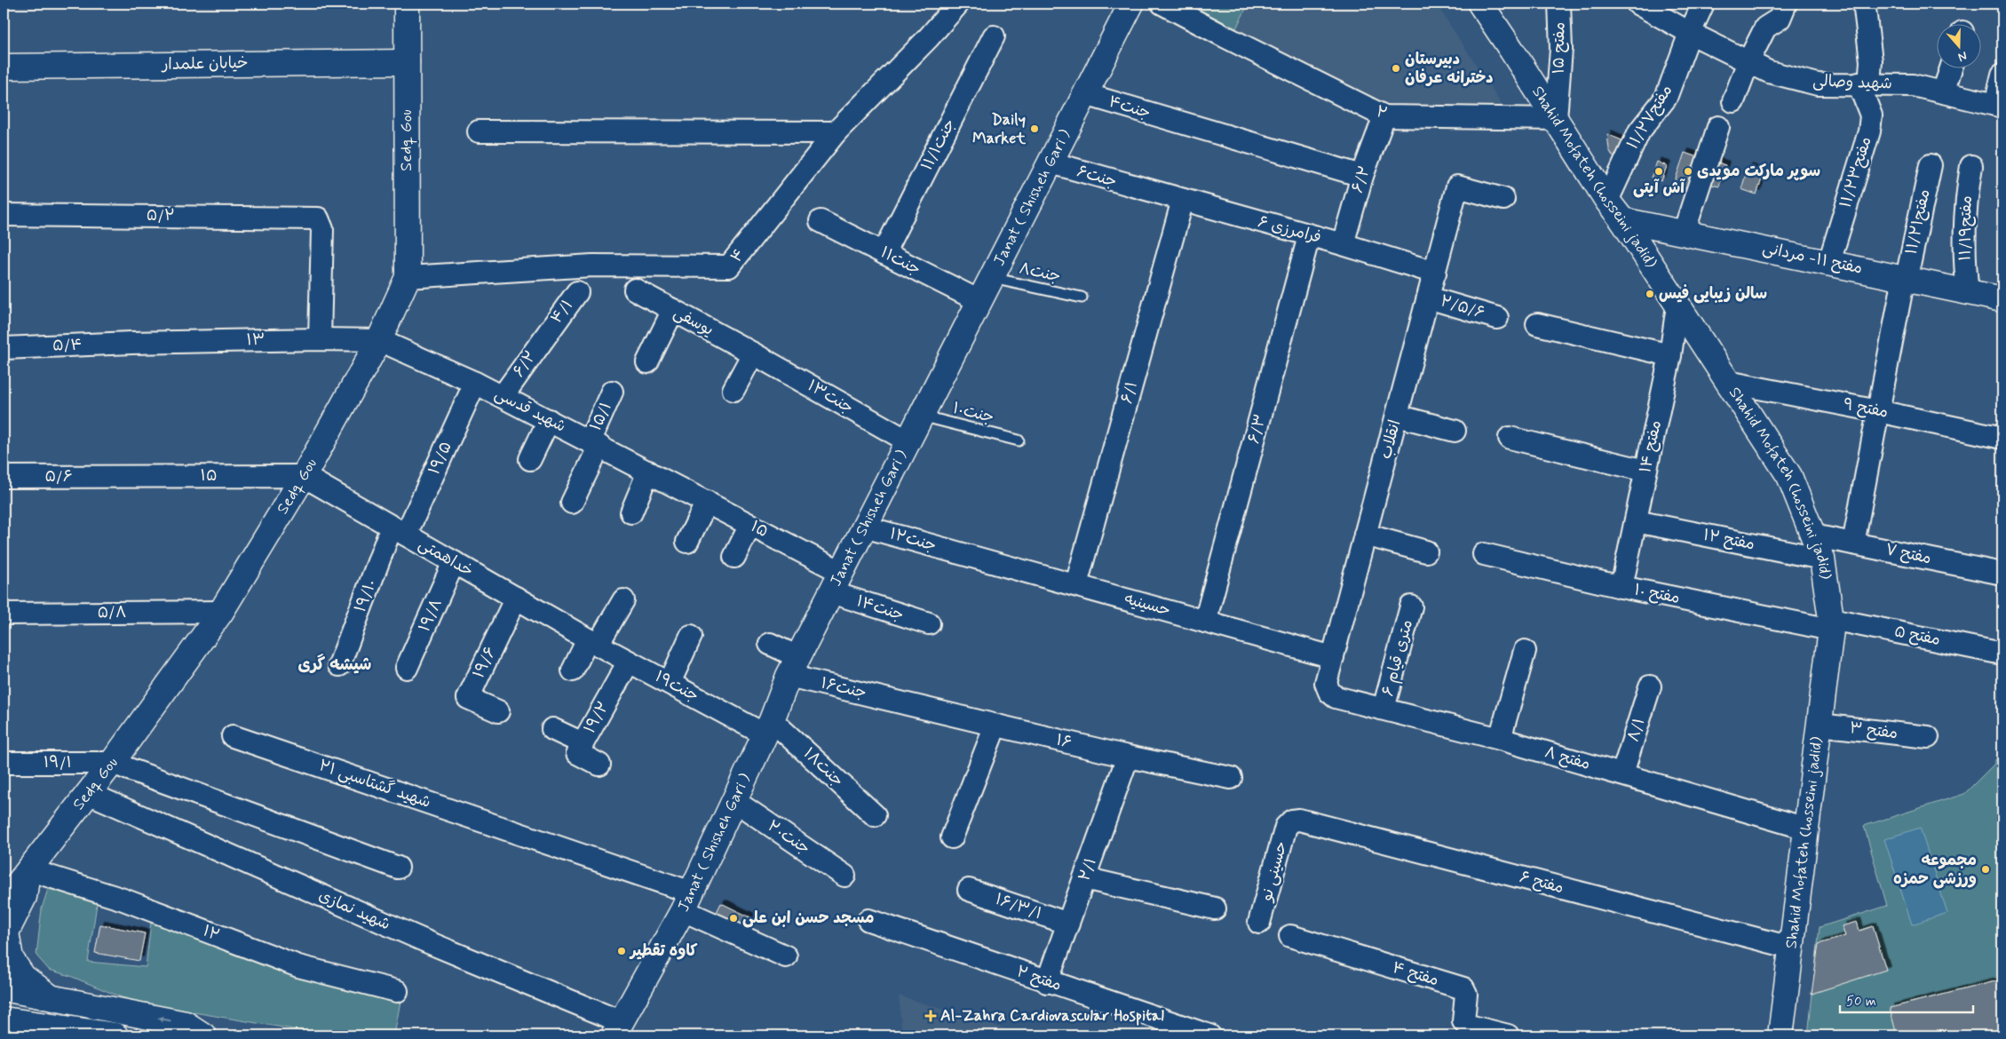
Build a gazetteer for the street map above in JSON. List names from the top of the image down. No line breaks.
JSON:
{"streets":{"street":["مفتح ۱۵","خیابان علمدار","شهید وصالی","جنت۴","۲","مفتح۱۱/۲۷","Sedq Gou","جنت۱۱/۱","مفتح۱۱/۲۳","جنت۶","Shahid Mofateh (hosseini jadid)","۶/۲","Janat ( Shisheh Gari )","۵/۲","مفتح۱۱/۲۱","مفتح۱۱/۱۹","فرامرزی ۶","۴","مفتح ۱۱- مردانی","جنت۱۱","۲/۵/۶","۴/۱","یوسفی","۱۳","۵/۴","۶/۱","جنت۱۳","مفتح ۹","شهید قدسی","۱۵/۱","۶/۳","انقلاب","مفتح ۱۴","۱۹/۵","۱۵","۵/۶","جنت۱۲","مفتح ۱۲","مفتح ۷","خداهمتی","مفتح ۱۰","۱۹/۱۰","حسینیه","جنت۱۴","۵/۸","۱۹/۸","مفتح ۵","۶ متری قیام","۱۹/۶","جنت۱۹","جنت۱۶","۱۹/۲","۸/۱","مفتح ۳","۱۶","مفتح ۸","۱۹/۱","جنت۱۸","شهید گشتاسبی ۲۱","جنت۲۰","۲/۱","حسینی نو","مفتح ۶","۱۶/۳/۱","شهید نمازی","۱۲","مفتح ۴","مفتح ۲"],"lane":["جنت۸","جنت۱۰"]},"crossings":[["مفتح ۱۵","۲"],["مفتح ۱۵","Shahid Mofateh (hosseini jadid)"],["خیابان علمدار","Sedq Gou"],["شهید وصالی","مفتح۱۱/۲۷"],["شهید وصالی","مفتح۱۱/۲۳"],["جنت۴","۶/۲"],["جنت۴","Janat ( Shisheh Gari )"],["۲","Shahid Mofateh (hosseini jadid)"],["۲","۶/۲"],["مفتح۱۱/۲۷","Shahid Mofateh (hosseini jadid)"],["Sedq Gou","۴"],["Sedq Gou","۱۳"],["Sedq Gou","شهید قدسی"],["Sedq Gou","۱۵"],["Sedq Gou","خداهمتی"],["Sedq Gou","۵/۸"],["Sedq Gou","۱۹/۱"],["Sedq Gou","شهید نمازی"],["Sedq Gou","۱۲"],["جنت۱۱/۱","جنت۱۱"],["مفتح۱۱/۲۳","مفتح ۱۱- مردانی"],["جنت۶","Janat ( Shisheh Gari )"],["جنت۶","فرامرزی ۶"],["Shahid Mofateh (hosseini jadid)","مفتح ۱۱- مردانی"],["Shahid Mofateh (hosseini jadid)","مفتح ۹"],["Shahid Mofateh (hosseini jadid)","مفتح ۱۴"],["Shahid Mofateh (hosseini jadid)","مفتح ۱۲"],["Shahid Mofateh (hosseini jadid)","مفتح ۷"],["Shahid Mofateh (hosseini jadid)","مفتح ۱۰"],["Shahid Mofateh (hosseini jadid)","مفتح ۵"],["Shahid Mofateh (hosseini jadid)","مفتح ۳"],["Shahid Mofateh (hosseini jadid)","مفتح ۸"],["Shahid Mofateh (hosseini jadid)","مفتح ۶"],["۶/۲","فرامرزی ۶"],["۶/۲","۴/۱"],["۶/۲","شهید قدسی"],["Janat ( Shisheh Gari )","جنت۱۱"],["Janat ( Shisheh Gari )","جنت۸"],["Janat ( Shisheh Gari )","جنت۱۳"],["Janat ( Shisheh Gari )","جنت۱۰"],["Janat ( Shisheh Gari )","۱۵"],["Janat ( Shisheh Gari )","جنت۱۲"],["Janat ( Shisheh Gari )","جنت۱۴"],["Janat ( Shisheh Gari )","جنت۱۹"],["Janat ( Shisheh Gari )","جنت۱۶"],["Janat ( Shisheh Gari )","جنت۱۸"],["Janat ( Shisheh Gari )","شهید گشتاسبی ۲۱"],["Janat ( Shisheh Gari )","جنت۲۰"],["Janat ( Shisheh Gari )","شهید نمازی"],["۵/۲","۱۳"],["مفتح۱۱/۲۱","مفتح ۱۱- مردانی"],["مفتح۱۱/۲۱","مفتح ۹"],["مفتح۱۱/۲۱","مفتح ۷"],["مفتح۱۱/۱۹","مفتح ۱۱- مردانی"],["فرامرزی ۶","۶/۱"],["فرامرزی ۶","۶/۳"],["فرامرزی ۶","انقلاب"],["۲/۵/۶","انقلاب"],["یوسفی","جنت۱۳"],["۱۳","۵/۴"],["۱۳","شهید قدسی"],["۶/۱","حسینیه"],["شهید قدسی","۱۵/۱"],["شهید قدسی","۱۹/۵"],["شهید قدسی","۱۵"],["۶/۳","حسینیه"],["انقلاب","حسینیه"],["انقلاب","مفتح ۸"],["مفتح ۱۴","مفتح ۱۲"],["مفتح ۱۴","مفتح ۱۰"],["۱۹/۵","خداهمتی"],["۱۹/۵","۱۹/۱۰"],["۱۵","۵/۶"],["۱۵","خداهمتی"],["۱۵","جنت۱۴"],["جنت۱۲","حسینیه"],["خداهمتی","۱۹/۱۰"],["خداهمتی","۱۹/۸"],["خداهمتی","۱۹/۶"],["خداهمتی","جنت۱۹"],["مفتح ۱۰","مفتح ۵"],["۶ متری قیام","مفتح ۸"],["جنت۱۹","۱۹/۲"],["جنت۱۹","جنت۱۸"],["جنت۱۶","۱۶"],["۸/۱","مفتح ۸"],["۱۶","۲/۱"],["۲/۱","۱۶/۳/۱"],["۲/۱","مفتح ۲"],["حسینی نو","مفتح ۶"]],"districts":["شیشه گری"],"places":{"other":["دبیرستان دخترانه عرفان","Daily Market","آش آیتی","سوپر مارکت مویدی","سالن زیبایی فیس","مجموعه ورزشی حمزه","مسجد حسن ابن علی","کاوه تقطیر"],"health":["Al-Zahra Cardiovascular Hospital"]},"scale_bar":"50 m","north":"bottom"}
